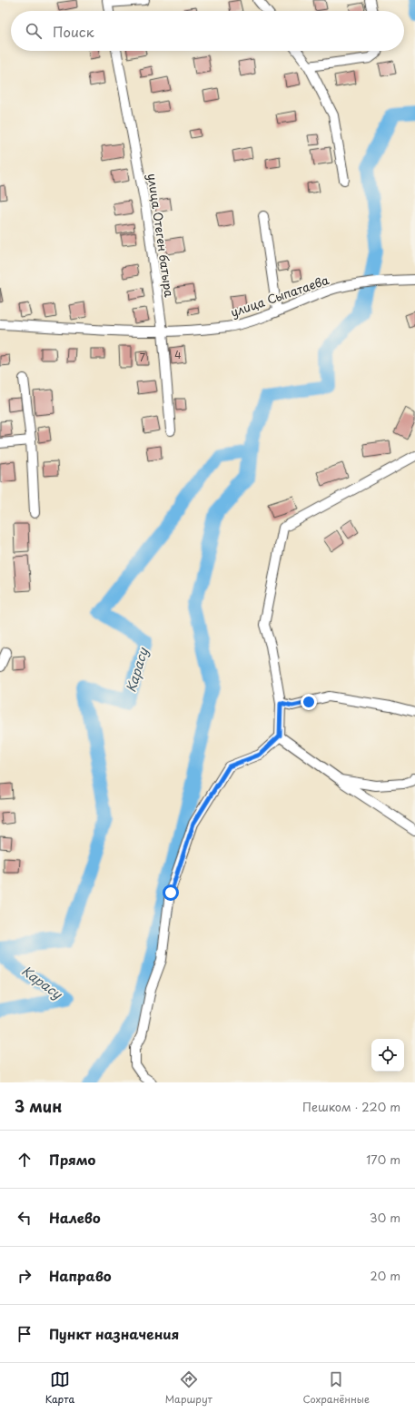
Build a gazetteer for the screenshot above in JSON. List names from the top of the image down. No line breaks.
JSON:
{"streets":{"street":["улица Отеген батыра","улица Сыпатаева"]},"crossings":[["улица Отеген батыра","улица Сыпатаева"]],"water":["Карасу"],"house_numbers":["4","7"],"page":{"search":"Поиск","heading":["3 мин","Пешком · 220 m"],"list":[["Прямо","170 m"],["Налево","30 m"],["Направо","20 m"],"Пункт назначения"],"nav":["Карта","Маршрут","Сохранённые"]}}
